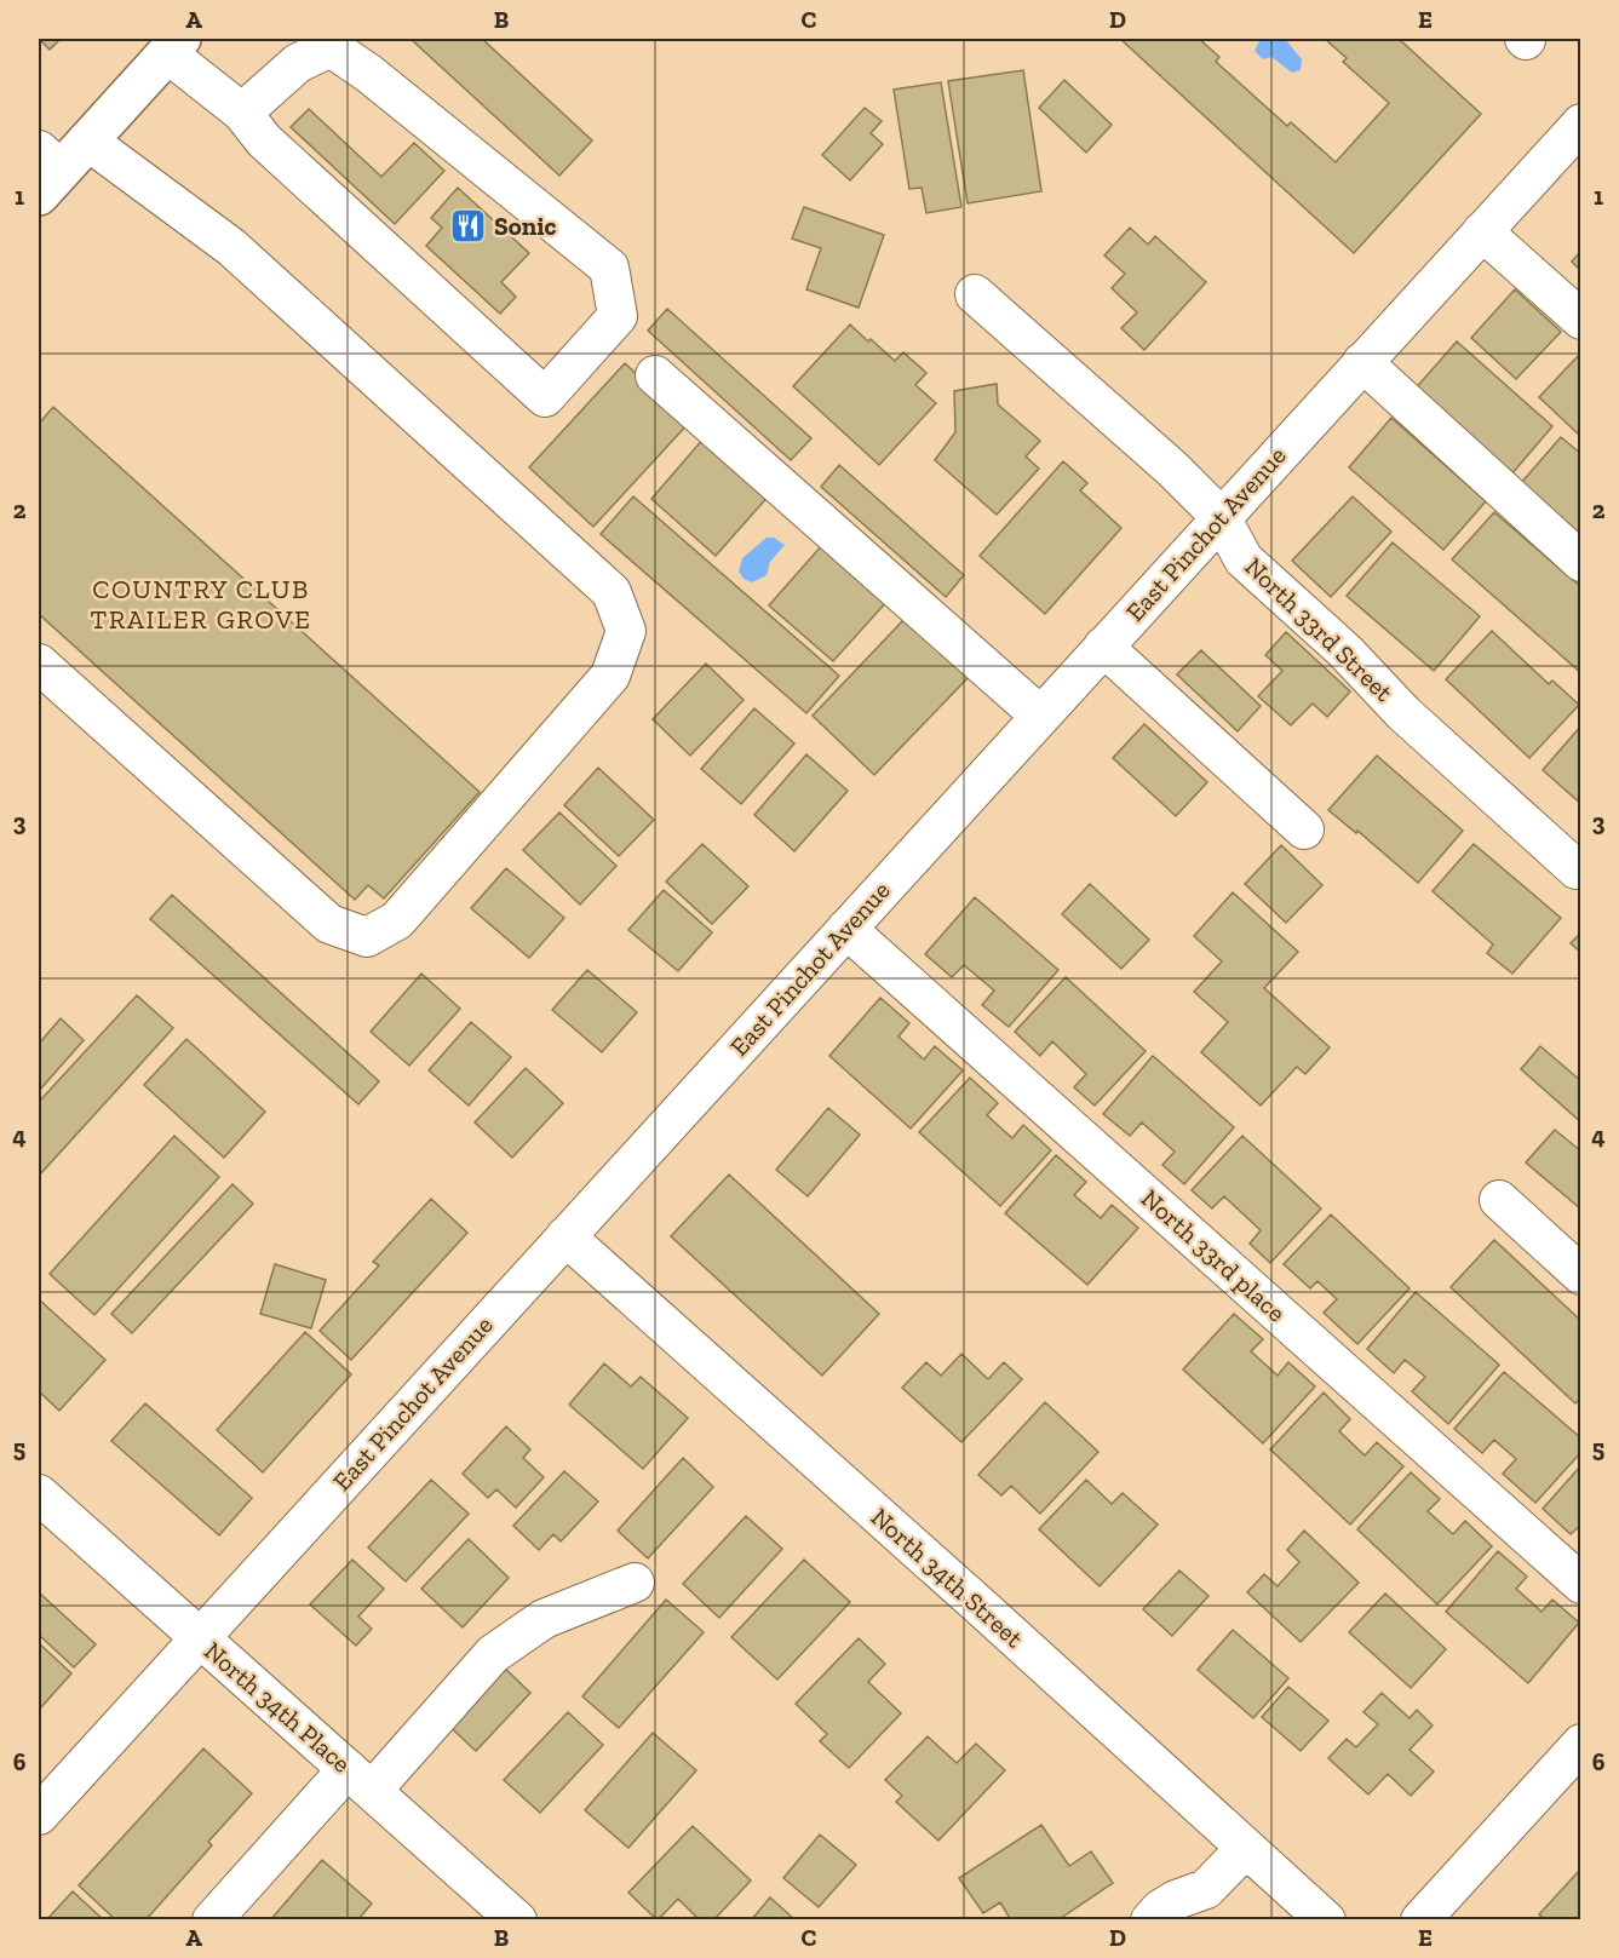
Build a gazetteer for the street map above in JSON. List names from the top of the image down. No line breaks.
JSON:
{"streets":{"street":["East Pinchot Avenue","North 33rd Street","North 33rd place","North 34th Street","North 34th Place"]},"crossings":[["East Pinchot Avenue","North 33rd Street"],["East Pinchot Avenue","North 33rd place"],["East Pinchot Avenue","North 34th Street"],["East Pinchot Avenue","North 34th Place"]],"districts":["COUNTRY CLUB TRAILER GROVE"],"places":{"restaurant":["Sonic"]},"grid":{"columns":["A","B","C","D","E"],"rows":["1","2","3","4","5","6"]}}
